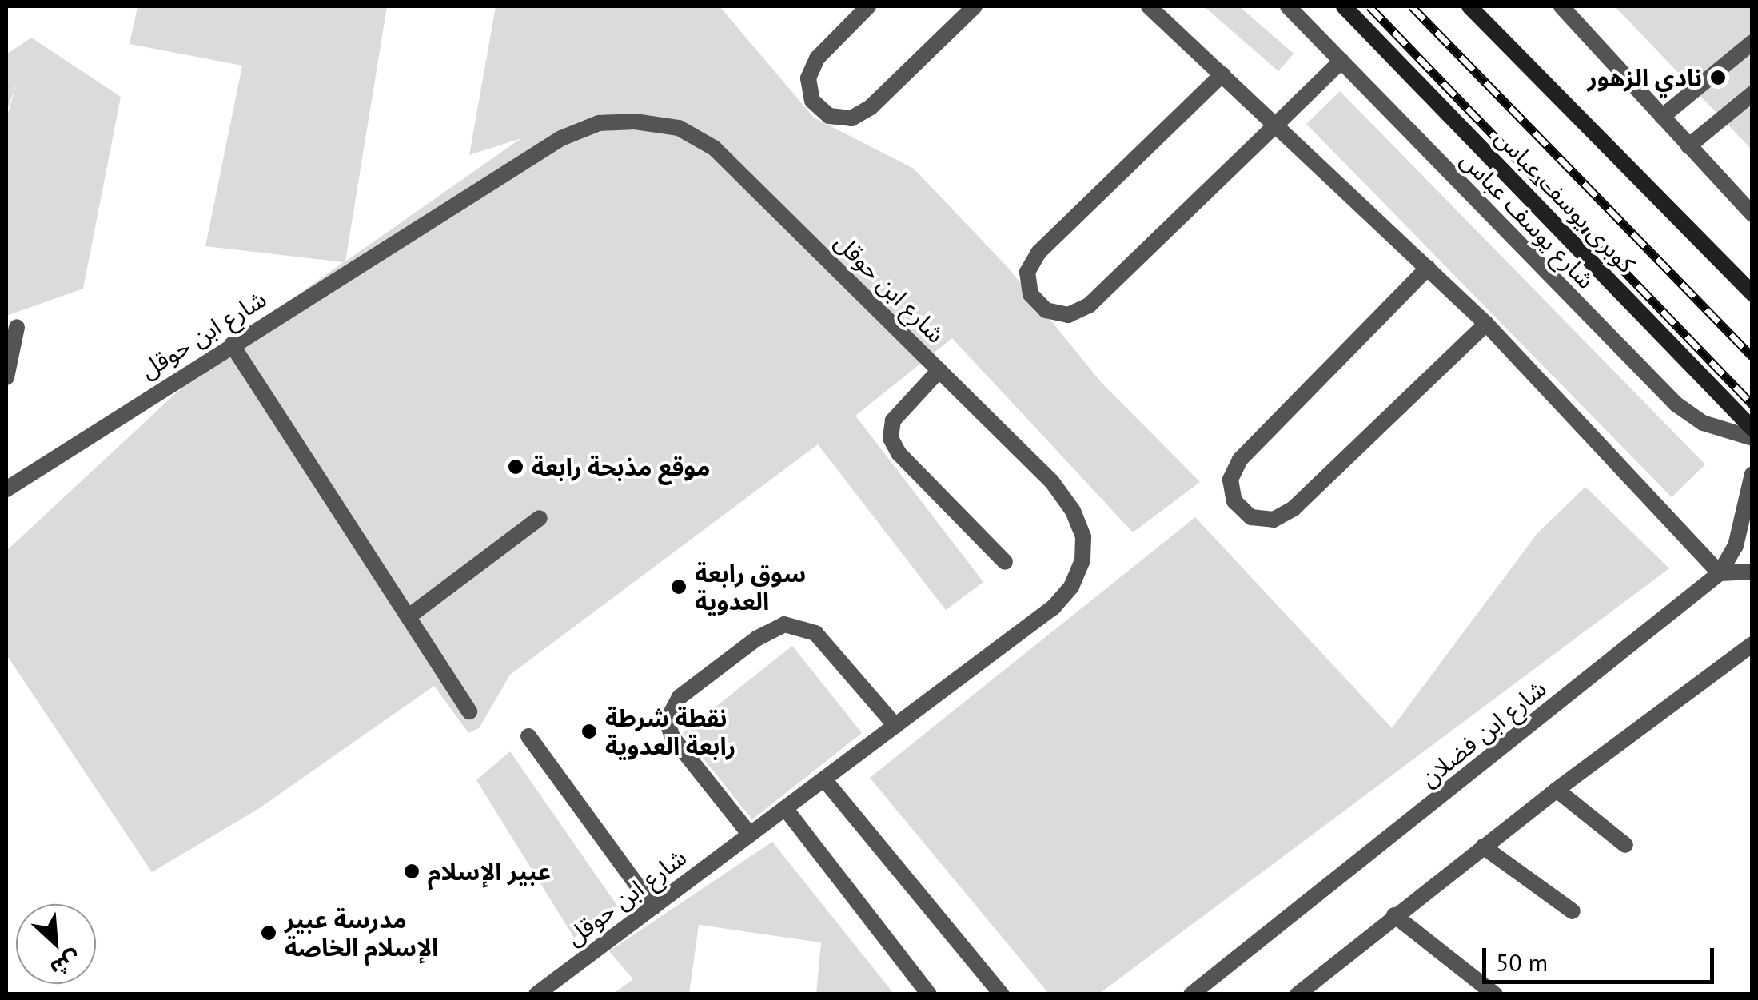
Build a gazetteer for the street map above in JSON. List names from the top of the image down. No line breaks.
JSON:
{"streets":{"main road":["كوبرى يوسف عباس"],"street":["شارع يوسف عباس","شارع ابن حوقل","شارع ابن فضلان"]},"places":["نادي الزهور","موقع مذبحة رابعة","سوق رابعة العدوية","نقطة شرطة رابعة العدوية","عبير الإسلام","مدرسة عبير الإسلام الخاصة"],"scale_bar":"50 m","north":"bottom right"}
